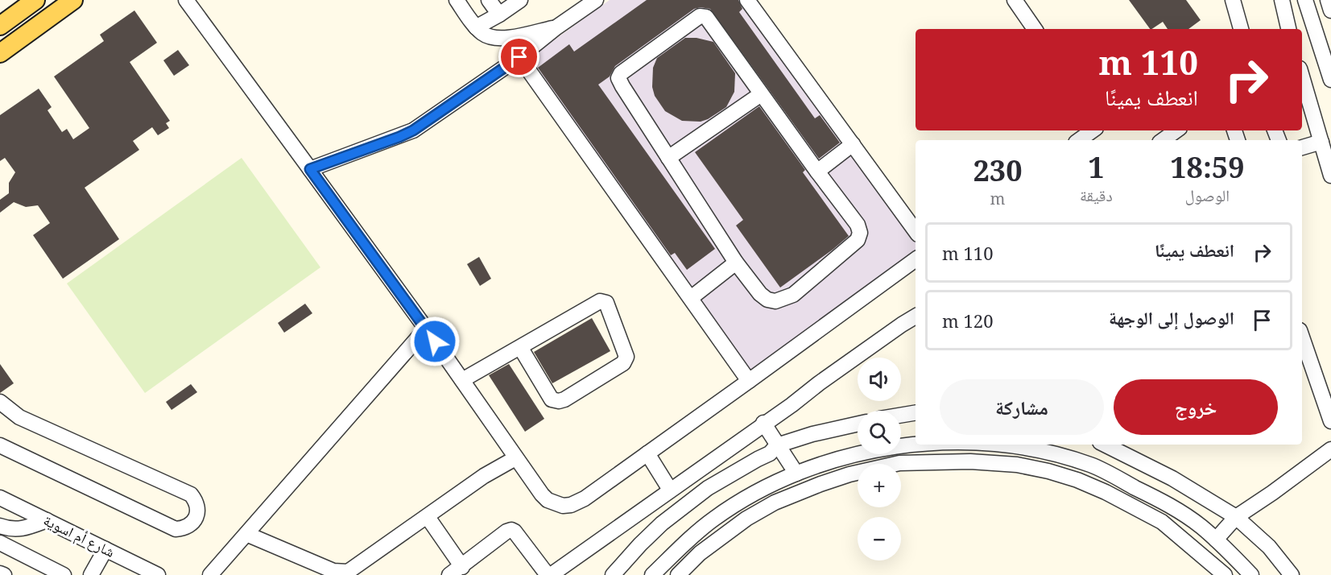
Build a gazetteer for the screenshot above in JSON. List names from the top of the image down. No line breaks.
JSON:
{"streets":{"street":["شارع أم اسوية"]},"page":{"turn":["110 m","انعطف يمينًا"],"eta":["18:59","الوصول","1","دقيقة","230","m"],"list":[{"name":"انعطف يمينًا","value":"110 m"},{"name":"الوصول إلى الوجهة","value":"120 m"}],"map_buttons":["+","−"],"buttons":["خروج","مشاركة"]}}
